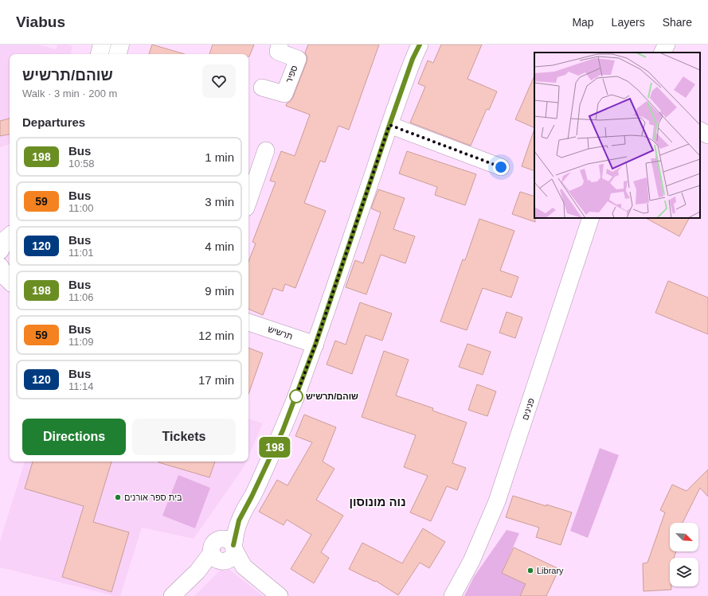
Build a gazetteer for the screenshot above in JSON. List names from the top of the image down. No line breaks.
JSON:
{"streets":{"street":["ספיר","תרשיש","פנינים"]},"districts":["נוה מונוסון"],"places":["שוהם/תרשיש","בית ספר אורנים","Library"],"lines":["bus line 198"],"north":"bottom right","page":{"header":"Viabus","nav":["Map","Layers","Share"],"on_map":"198","heading":[["שוהם/תרשיש","Walk · 3 min · 200 m"],"Departures"],"list":[{"mark":"198","name":"Bus","note":"10:58","value":"1 min"},{"mark":"59","name":"Bus","note":"11:00","value":"3 min"},{"mark":"120","name":"Bus","note":"11:01","value":"4 min"},{"mark":"198","name":"Bus","note":"11:06","value":"9 min"},{"mark":"59","name":"Bus","note":"11:09","value":"12 min"},{"mark":"120","name":"Bus","note":"11:14","value":"17 min"}],"buttons":["Directions","Tickets"]}}
